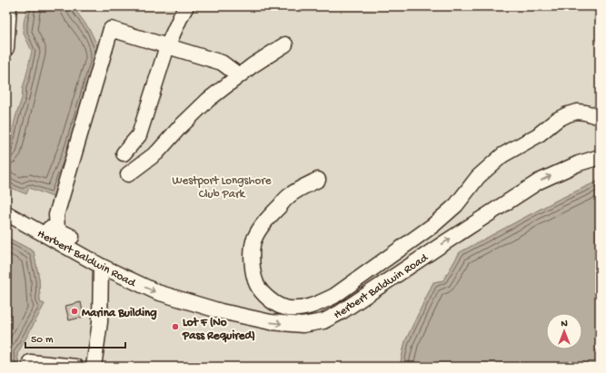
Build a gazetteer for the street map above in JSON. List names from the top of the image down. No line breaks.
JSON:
{"streets":{"street":["Herbert Baldwin Road"]},"one_way":["Herbert Baldwin Road"],"parks":["Westport Longshore Club Park"],"places":["Marina Building","Lot F (No Pass Required)"],"scale_bar":"50 m","north":"top"}
